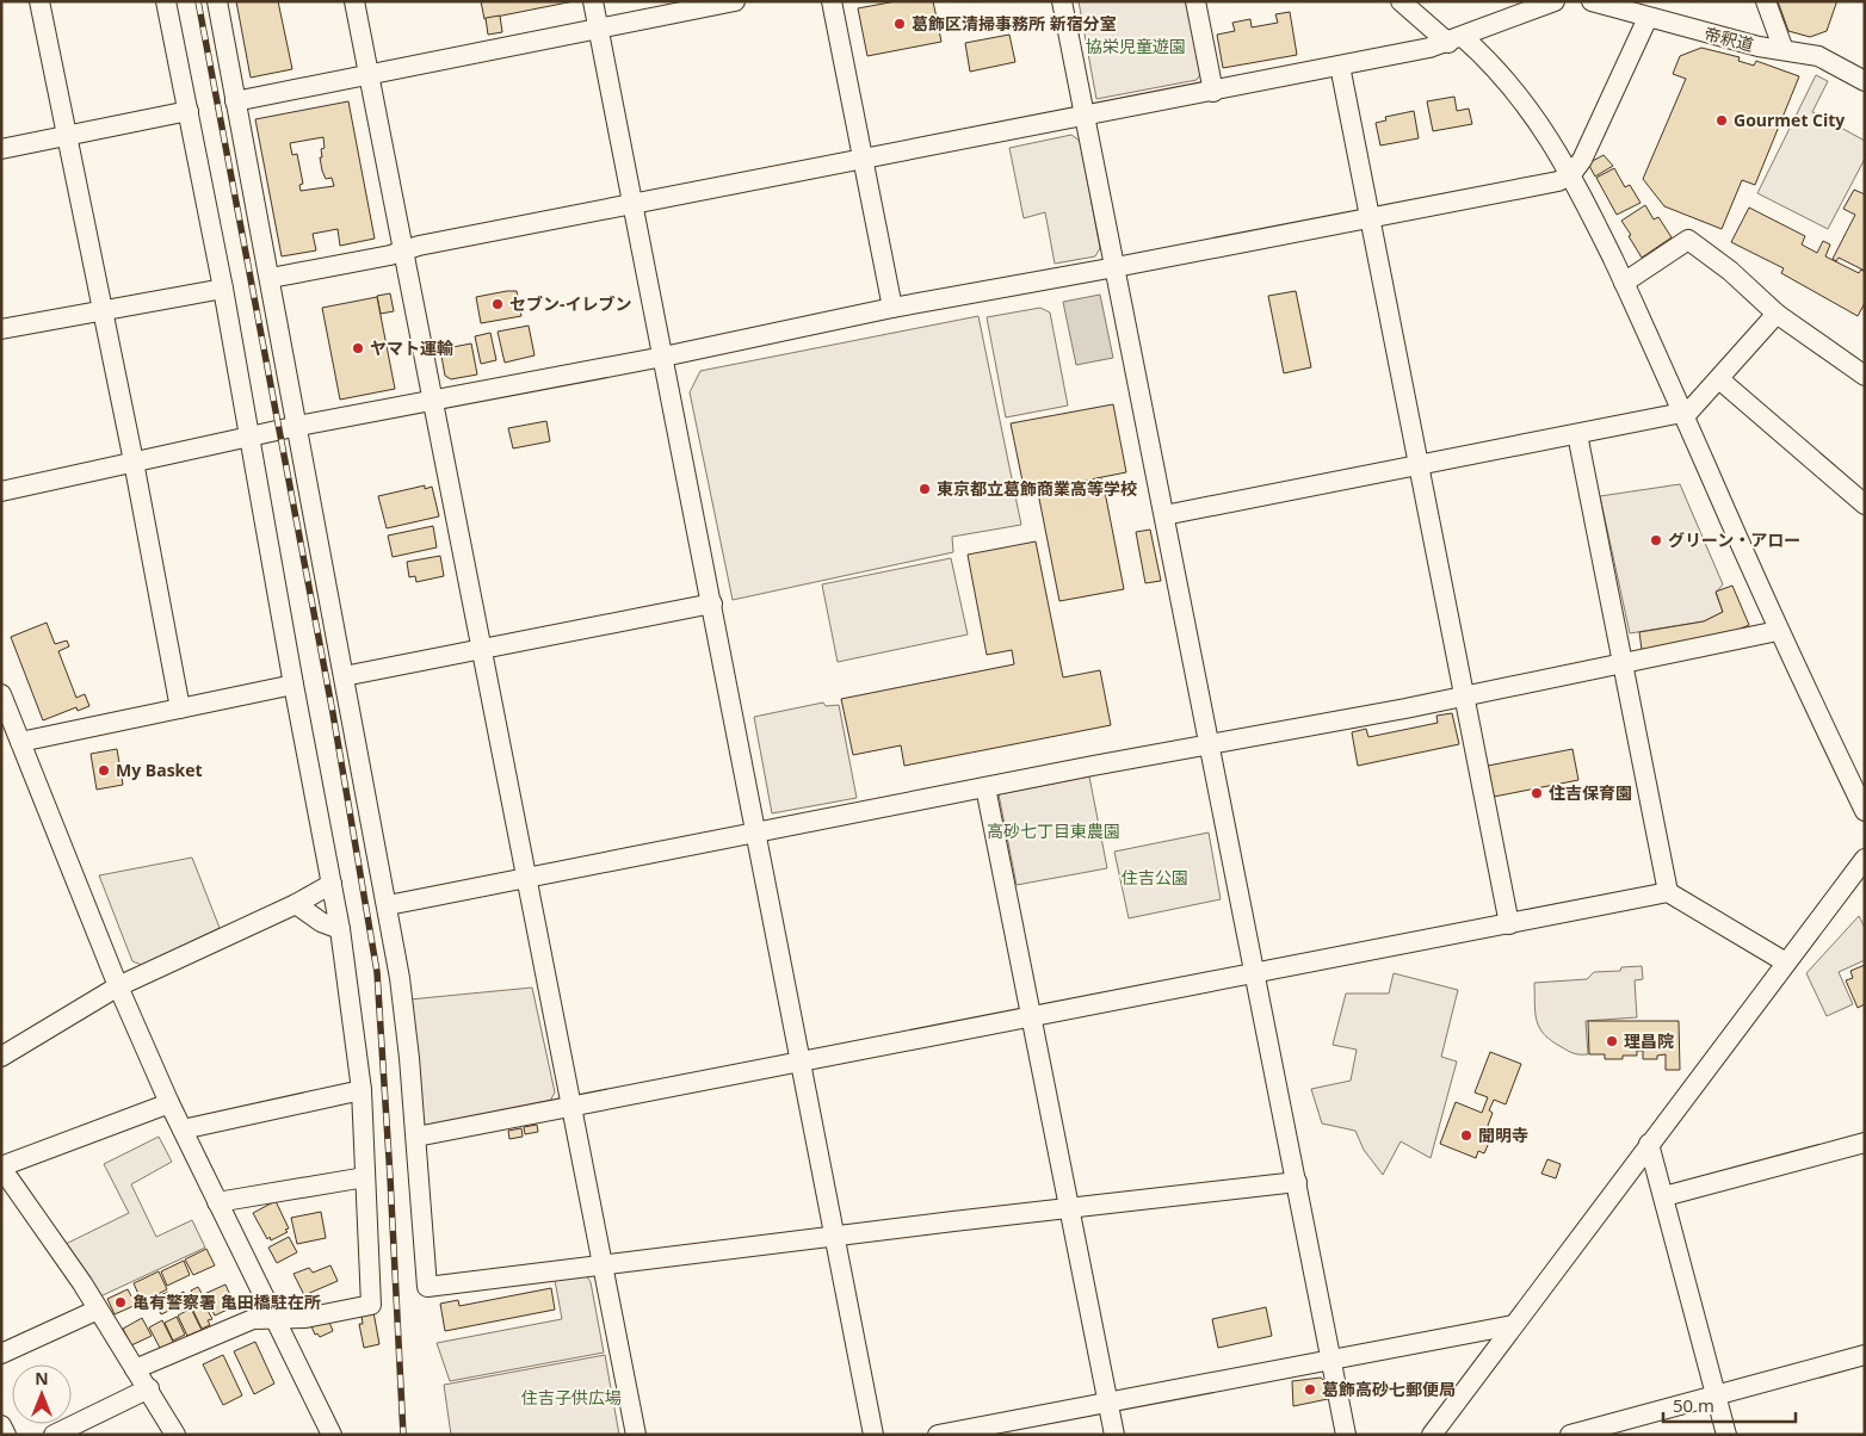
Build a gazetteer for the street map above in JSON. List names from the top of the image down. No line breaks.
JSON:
{"streets":{"street":["帝釈道"]},"parks":["協栄児童遊園","高砂七丁目東農園","住吉公園","住吉子供広場"],"places":["葛飾区清掃事務所 新宿分室","Gourmet City","セブン-イレブン","ヤマト運輸","東京都立葛飾商業高等学校","グリーン・アロー","My Basket","住吉保育園","理昌院","聞明寺","亀有警察署 亀田橋駐在所","葛飾高砂七郵便局"],"scale_bar":"50 m","north":"top"}
